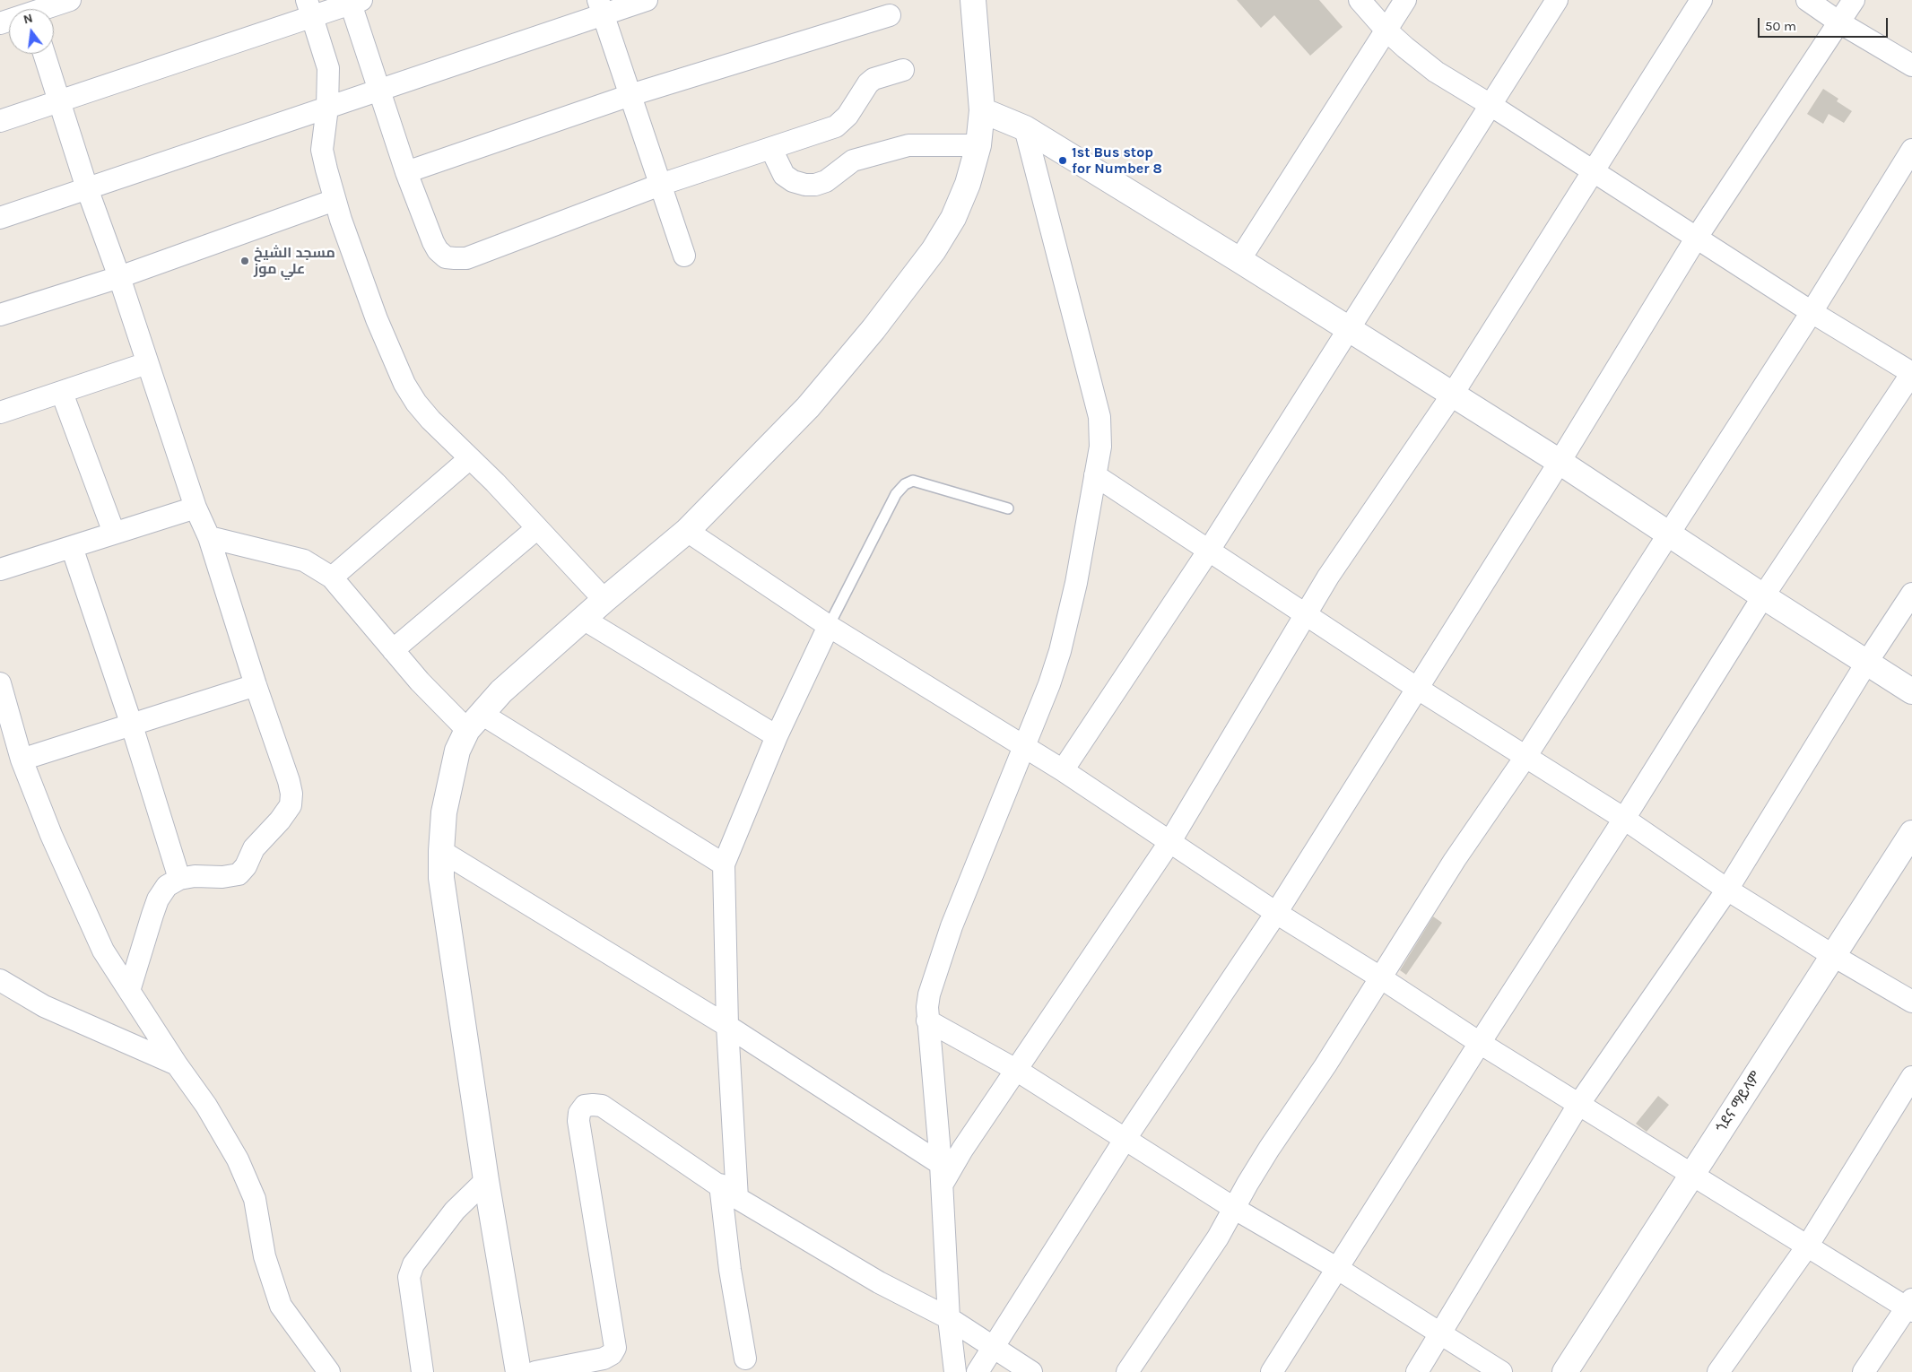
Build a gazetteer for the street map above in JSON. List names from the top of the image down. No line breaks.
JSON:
{"streets":{"street":["ጎደና ማይላም"]},"places":["1st Bus stop for Number 8","مسجد الشيخ علي موز"],"scale_bar":"50 m","north":"top"}
